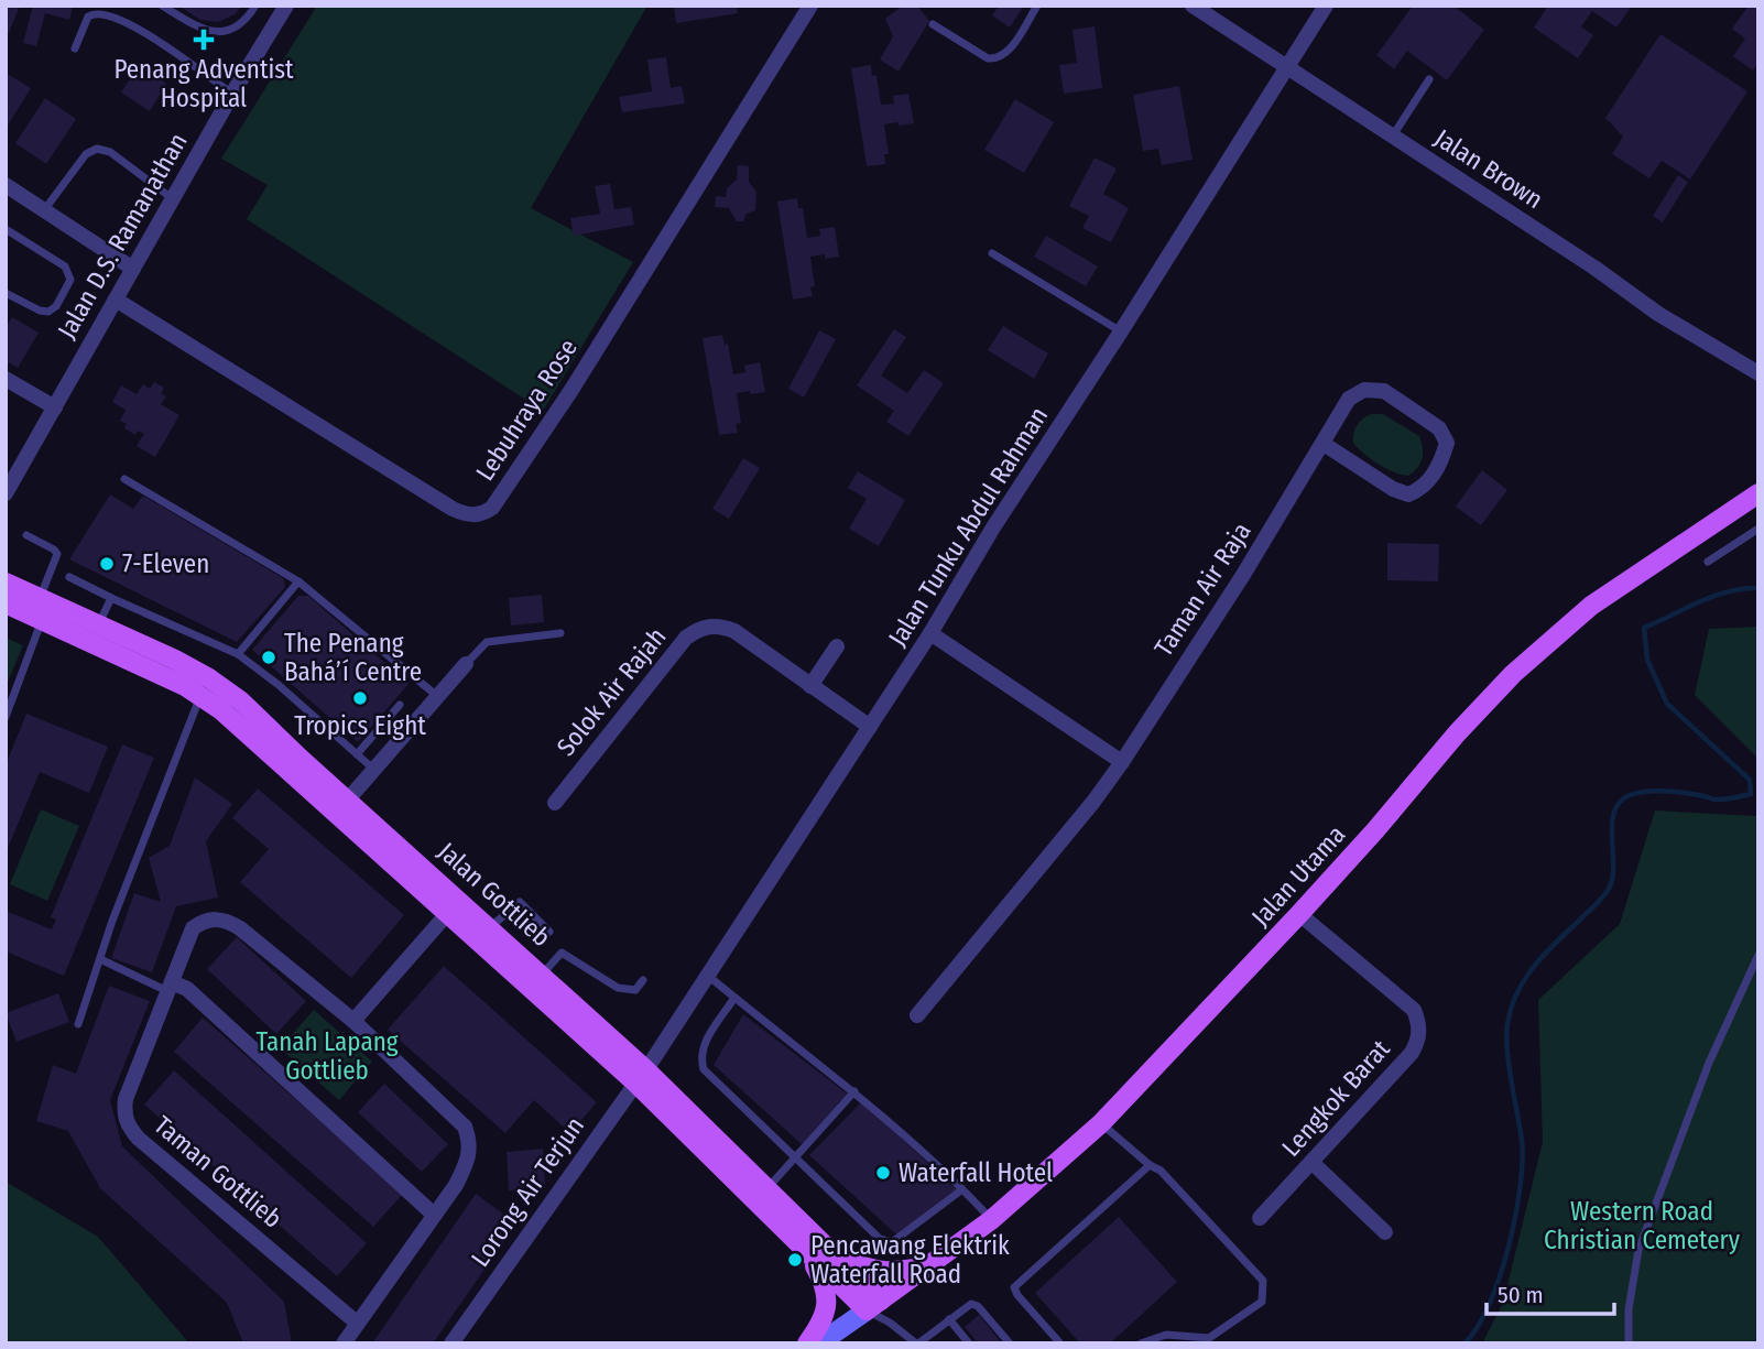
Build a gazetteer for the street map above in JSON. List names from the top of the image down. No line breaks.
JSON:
{"streets":{"main road":["Jalan Utama","Jalan Gottlieb"],"street":["Jalan Brown","Jalan D.S. Ramanathan","Lebuhraya Rose","Jalan Tunku Abdul Rahman","Taman Air Raja","Solok Air Rajah","Lengkok Barat","Taman Gottlieb","Lorong Air Terjun"]},"crossings":[["Jalan Brown","Jalan Tunku Abdul Rahman"],["Jalan D.S. Ramanathan","Lebuhraya Rose"],["Jalan Tunku Abdul Rahman","Solok Air Rajah"],["Jalan Tunku Abdul Rahman","Jalan Gottlieb"],["Jalan Tunku Abdul Rahman","Lorong Air Terjun"],["Jalan Utama","Jalan Gottlieb"],["Jalan Utama","Lengkok Barat"],["Jalan Gottlieb","Lorong Air Terjun"]],"parks":["Tanah Lapang Gottlieb","Western Road Christian Cemetery"],"places":{"health":["Penang Adventist Hospital"],"other":["7-Eleven","The Penang Bahá’í Centre","Tropics Eight","Waterfall Hotel","Pencawang Elektrik Waterfall Road"]},"scale_bar":"50 m"}
